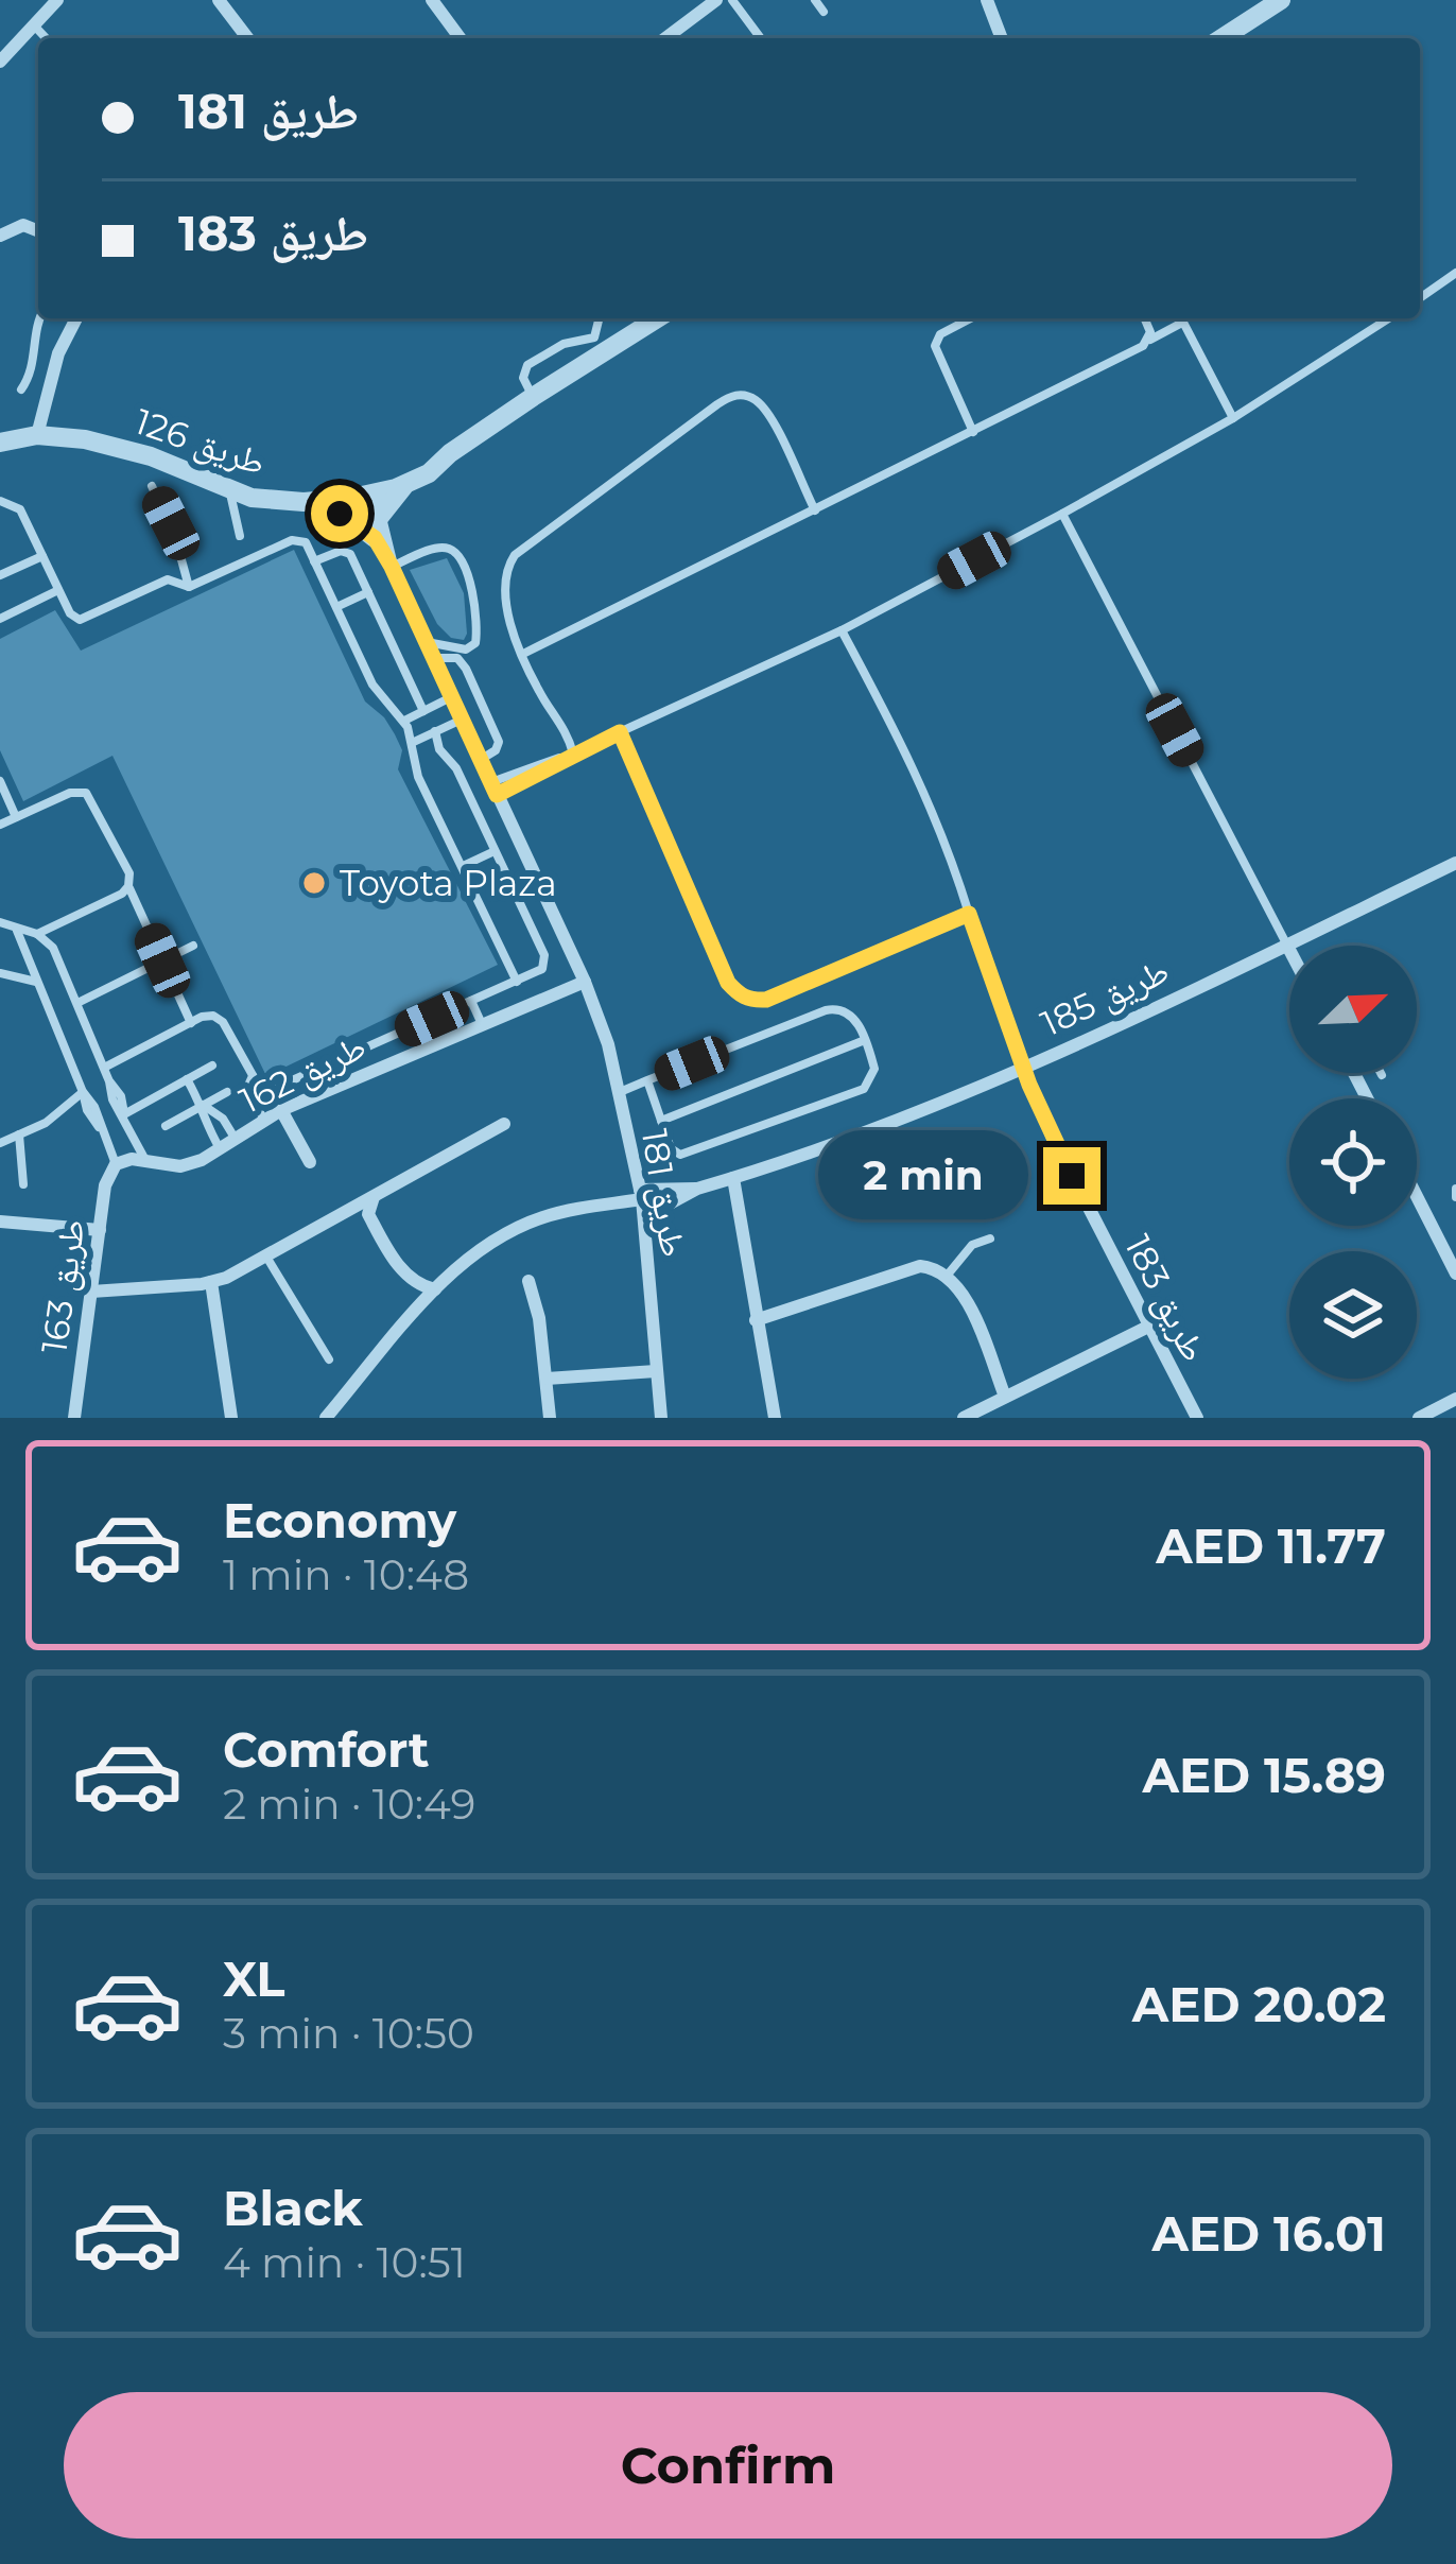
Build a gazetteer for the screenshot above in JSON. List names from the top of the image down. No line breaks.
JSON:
{"streets":{"street":["طريق 126","طريق 185","طريق 162","طريق 181","طريق 163","طريق 183"]},"crossings":[["طريق 126","طريق 181"],["طريق 185","طريق 181"],["طريق 185","طريق 183"],["طريق 162","طريق 181"],["طريق 162","طريق 163"]],"places":["Toyota Plaza"],"north":"top right","page":{"banner":["طريق 181","طريق 183"],"bubble":"2 min","list":[{"name":"Economy","note":"1 min · 10:48","value":"AED 11.77"},{"name":"Comfort","note":"2 min · 10:49","value":"AED 15.89"},{"name":"XL","note":"3 min · 10:50","value":"AED 20.02"},{"name":"Black","note":"4 min · 10:51","value":"AED 16.01"}],"buttons":"Confirm"}}
